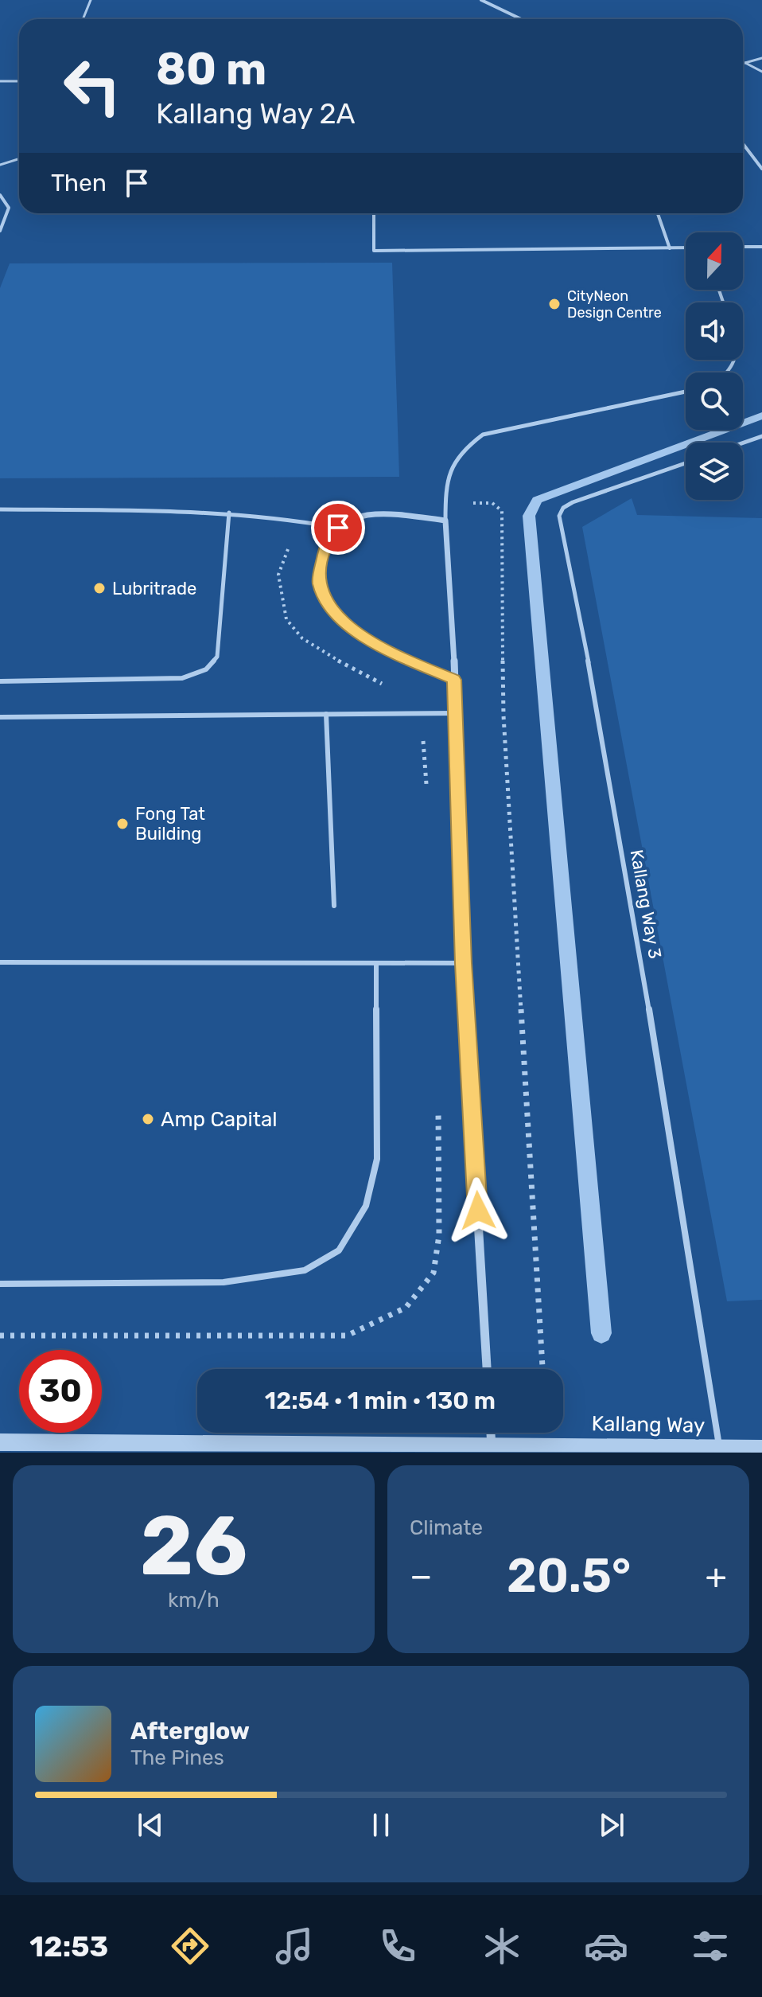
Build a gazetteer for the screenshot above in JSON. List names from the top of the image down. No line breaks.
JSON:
{"streets":{"street":["Kallang Way"],"lane":["Kallang Way 3"]},"crossings":[["Kallang Way 3","Kallang Way"]],"places":["CityNeon Design Centre","Lubritrade","Fong Tat Building","Amp Capital"],"north":"top","page":{"turn":["80 m","Kallang Way 2A"],"then":"Then","limit":"30","trip":"12:54 · 1 min · 130 m","tile":[["26","km/h"],"Climate"],"heat":["−","20.5°","+"],"song":["Afterglow","The Pines"],"tabs":"12:53"}}
